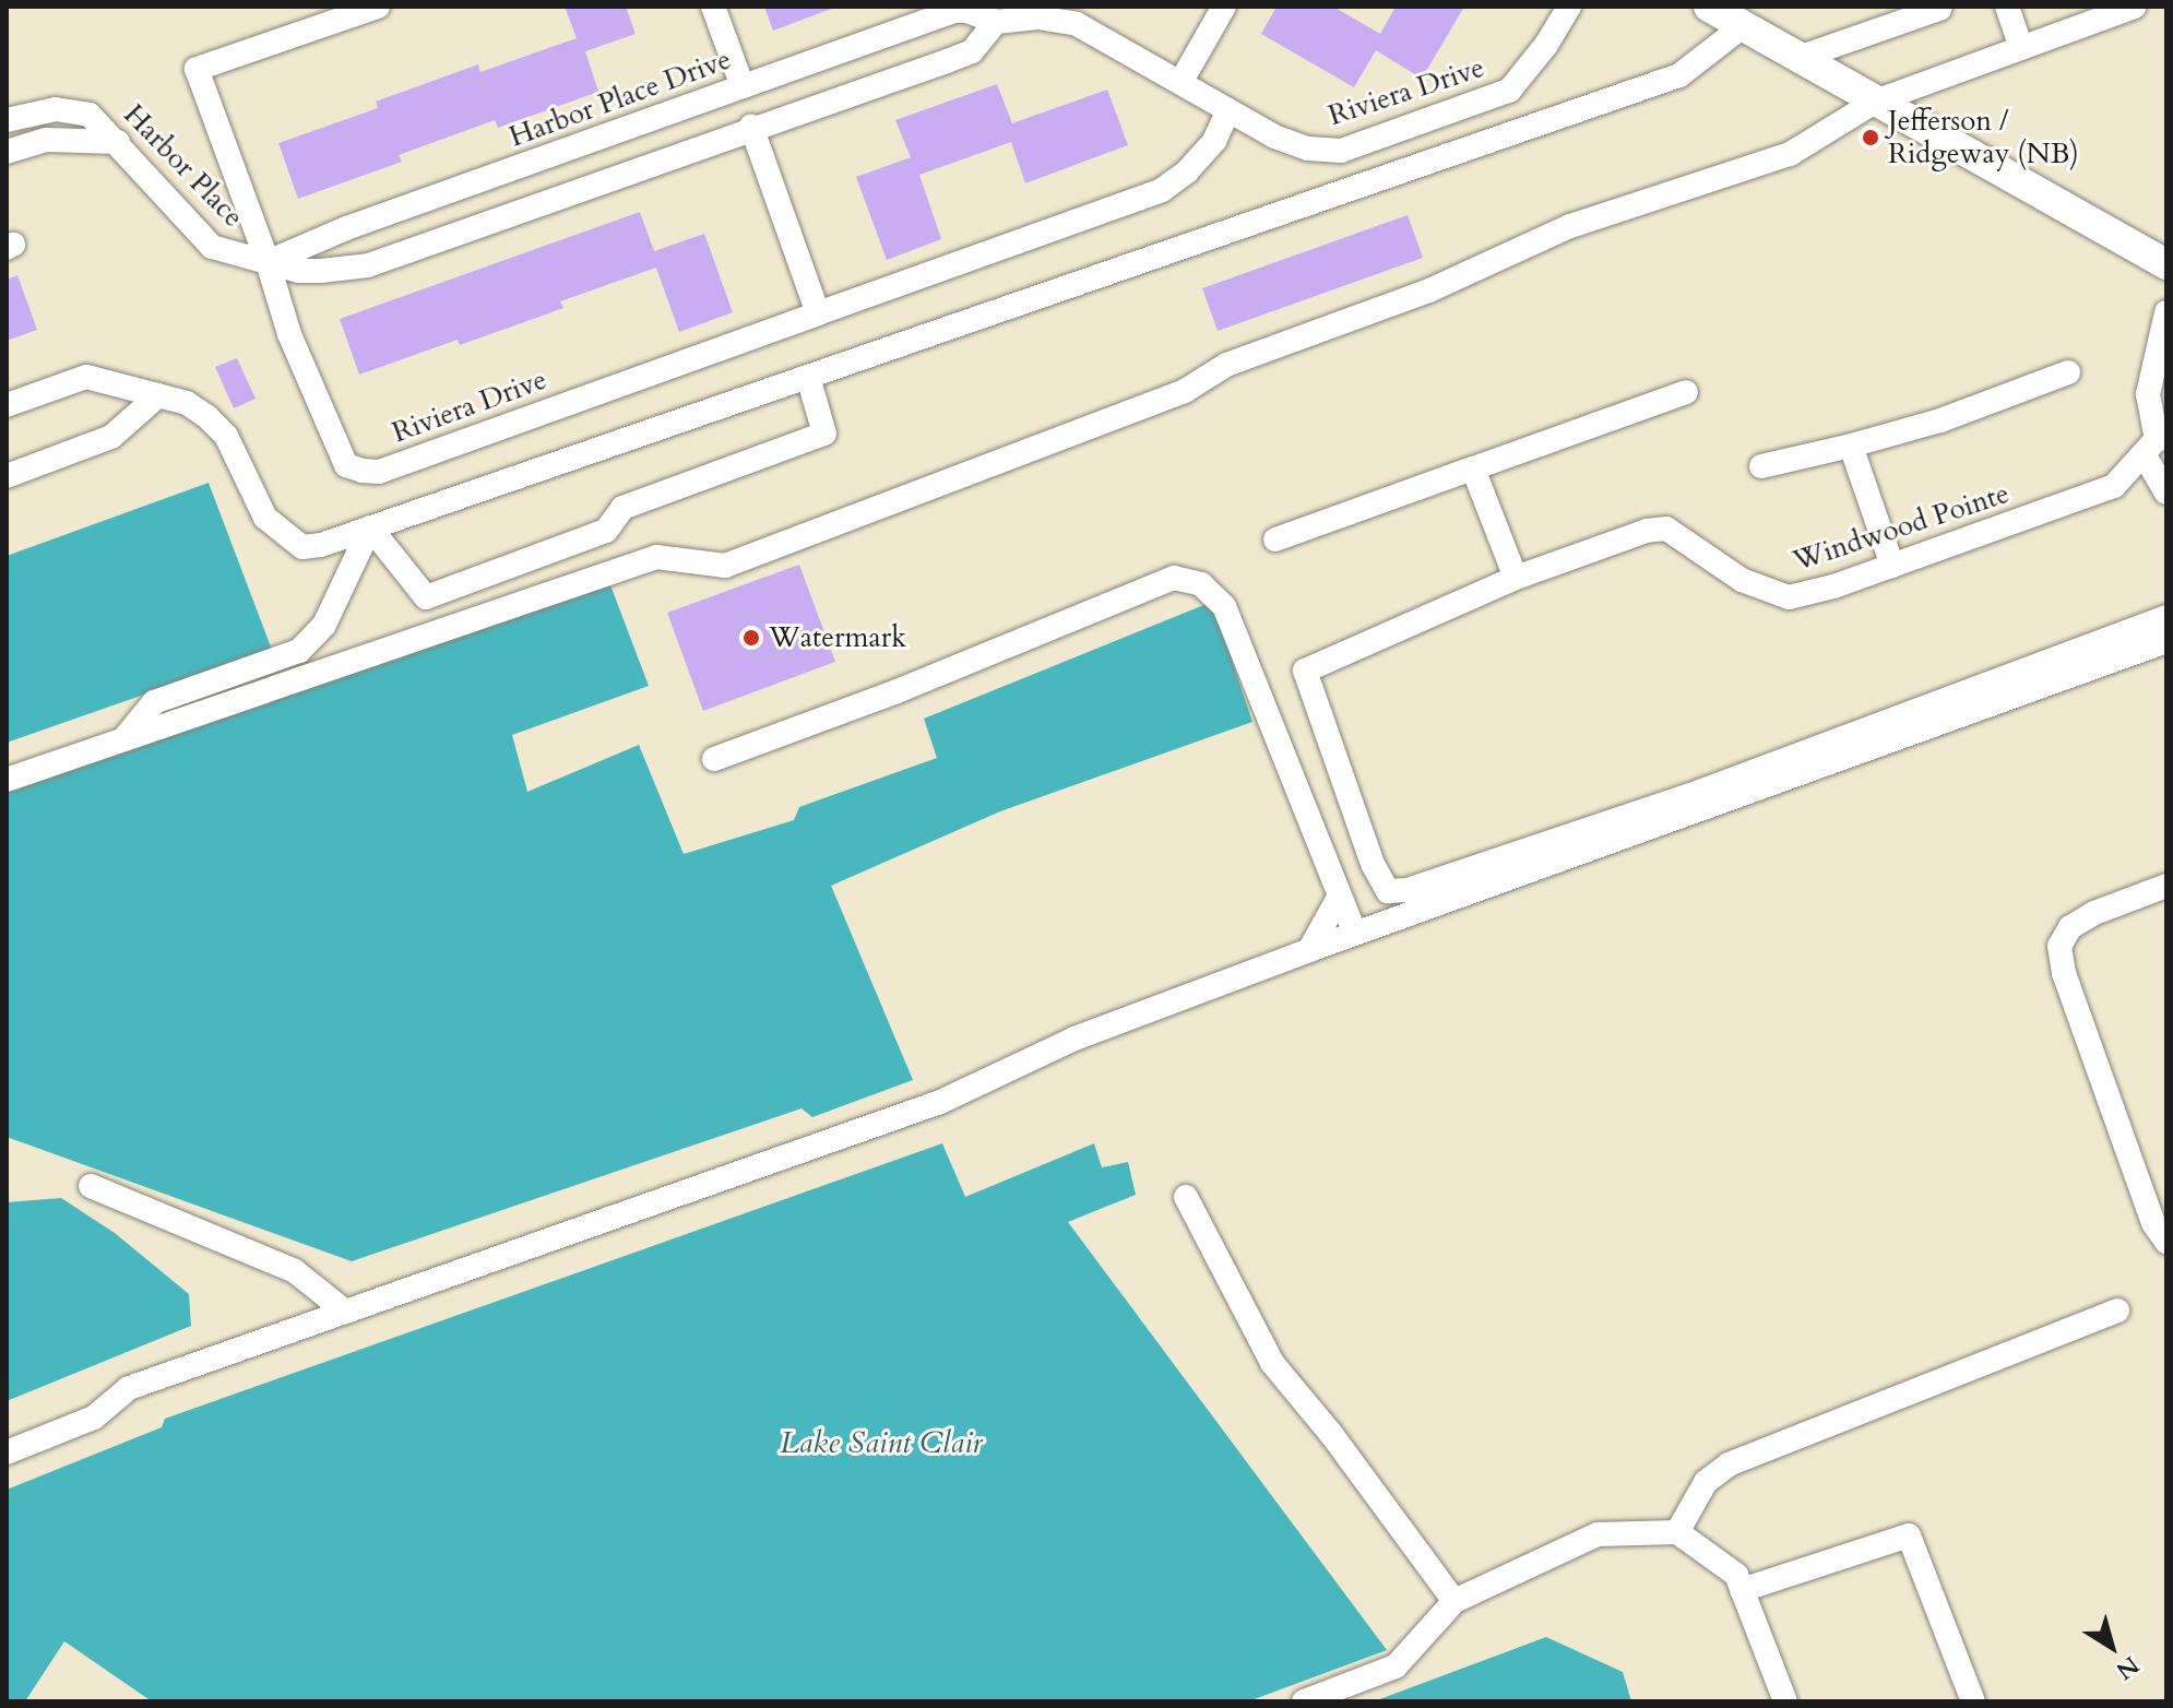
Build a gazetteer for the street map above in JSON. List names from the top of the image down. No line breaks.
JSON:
{"streets":{"street":["Riviera Drive","Harbor Place Drive","Harbor Place","Windwood Pointe"]},"crossings":[["Riviera Drive","Harbor Place Drive"],["Riviera Drive","Harbor Place"],["Harbor Place Drive","Harbor Place"]],"water":["Lake Saint Clair"],"places":["Jefferson / Ridgeway (NB)","Watermark"],"north":"bottom right"}
